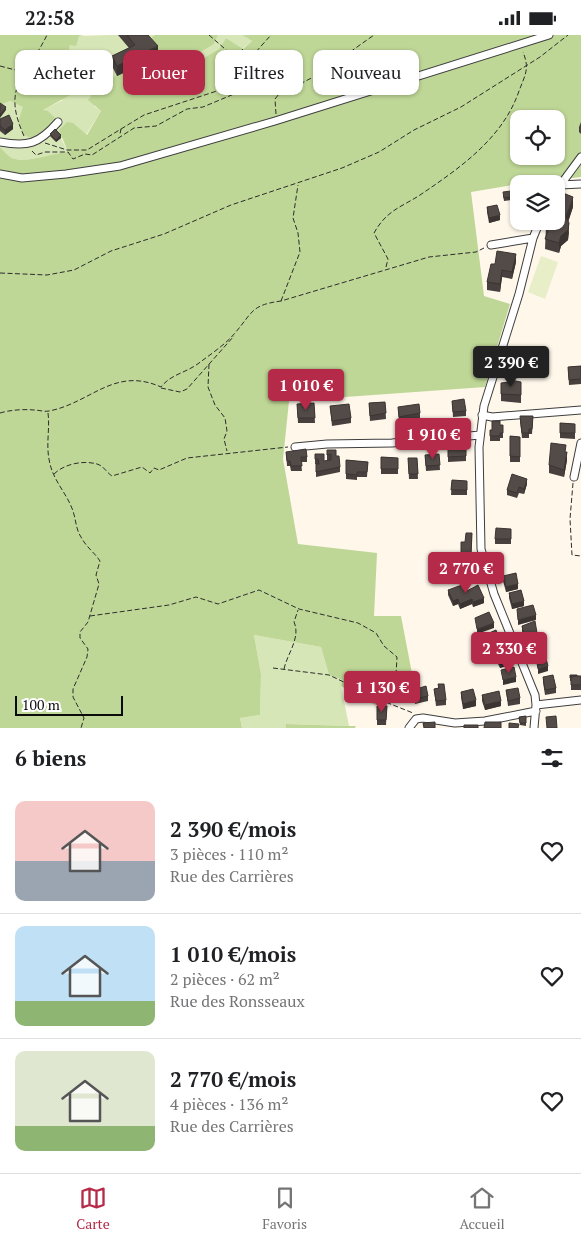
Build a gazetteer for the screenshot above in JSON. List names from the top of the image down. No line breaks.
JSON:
{"scale_bar":"100 m","page":{"status":"22:58","chip":["Acheter","Louer","Filtres","Nouveau"],"price":["2 390 €","1 010 €","1 910 €","2 770 €","2 330 €","1 130 €"],"scale":"100 m","heading":"6 biens","list":[{"name":"2 390 €/mois","note":"3 pièces · 110 m² · Rue des Carrières"},{"name":"1 010 €/mois","note":"2 pièces · 62 m² · Rue des Ronsseaux"},{"name":"2 770 €/mois","note":"4 pièces · 136 m² · Rue des Carrières"}],"tabs":["Carte","Favoris","Accueil"]}}
